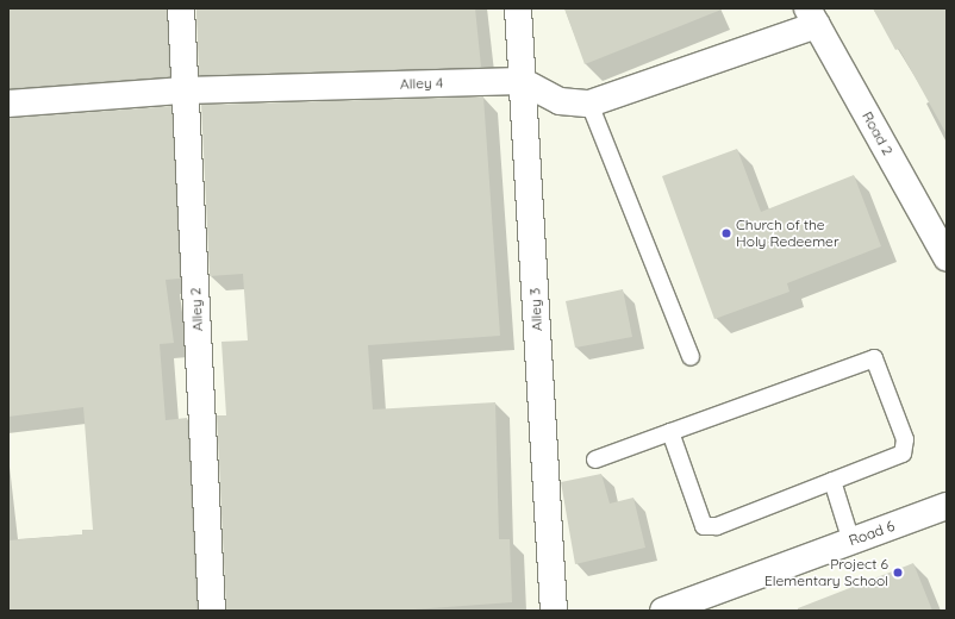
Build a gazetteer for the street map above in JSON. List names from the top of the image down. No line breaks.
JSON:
{"streets":{"street":["Alley 4","Road 2","Alley 2","Alley 3","Road 6"]},"crossings":[["Alley 4","Alley 2"],["Alley 4","Alley 3"]],"places":["Church of the Holy Redeemer","Project 6 Elementary School"]}
